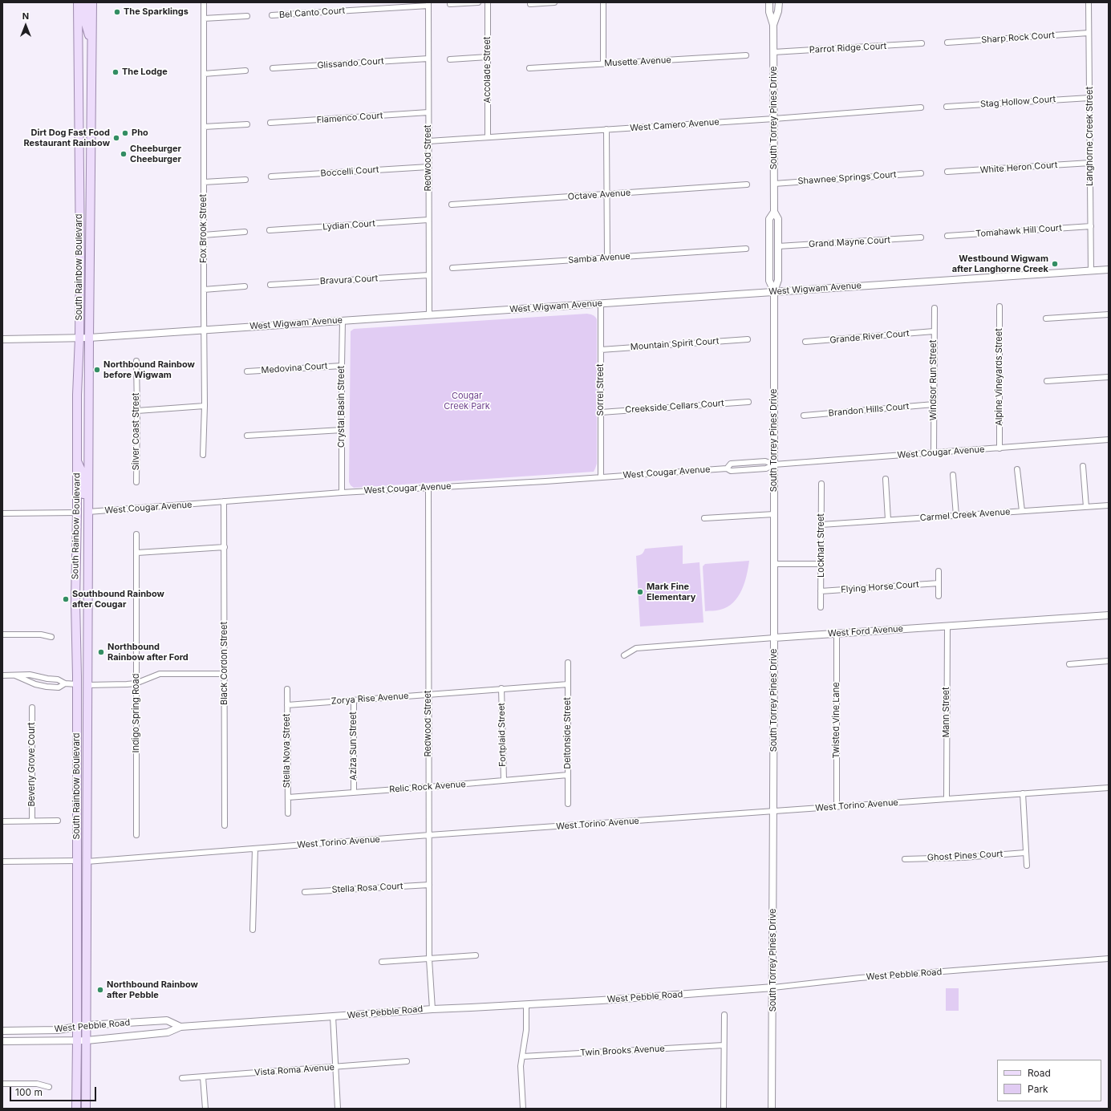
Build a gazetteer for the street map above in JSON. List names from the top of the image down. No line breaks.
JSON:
{"streets":{"main road":["South Rainbow Boulevard"],"street":["Bel Canto Court","Sharp Rock Court","Parrot Ridge Court","Musette Avenue","Glissando Court","Accolade Street","Stag Hollow Court","Flamenco Court","South Torrey Pines Drive","West Camero Avenue","Langhorne Creek Street","Redwood Street","White Heron Court","Boccelli Court","Shawnee Springs Court","Octave Avenue","Lydian Court","Fox Brook Street","Tomahawk Hill Court","Grand Mayne Court","Samba Avenue","Bravura Court","West Wigwam Avenue","Grande River Court","Mountain Spirit Court","Medovina Court","Alpine Vineyards Street","Windsor Run Street","Sorrel Street","Crystal Basin Street","Creekside Cellars Court","Brandon Hills Court","Silver Coast Street","West Cougar Avenue","Carmel Creek Avenue","Lockhart Street","Flying Horse Court","West Ford Avenue","Black Cordon Street","Zorya Rise Avenue","Mann Street","Indigo Spring Road","Twisted Vine Lane","Deltonside Street","Fortplaid Street","Aziza Sun Street","Stella Nova Street","Beverly Grove Court","Relic Rock Avenue","West Torino Avenue","Ghost Pines Court","Stella Rosa Court","West Pebble Road","Twin Brooks Avenue","Vista Roma Avenue"]},"crossings":[["Bel Canto Court","Redwood Street"],["Sharp Rock Court","Langhorne Creek Street"],["Parrot Ridge Court","South Torrey Pines Drive"],["Glissando Court","Redwood Street"],["Accolade Street","West Camero Avenue"],["Stag Hollow Court","Langhorne Creek Street"],["Flamenco Court","Redwood Street"],["South Torrey Pines Drive","West Camero Avenue"],["South Torrey Pines Drive","Shawnee Springs Court"],["South Torrey Pines Drive","Grand Mayne Court"],["South Torrey Pines Drive","West Wigwam Avenue"],["South Torrey Pines Drive","West Cougar Avenue"],["South Torrey Pines Drive","West Ford Avenue"],["South Torrey Pines Drive","West Torino Avenue"],["South Torrey Pines Drive","West Pebble Road"],["West Camero Avenue","Redwood Street"],["Langhorne Creek Street","White Heron Court"],["Langhorne Creek Street","Tomahawk Hill Court"],["Langhorne Creek Street","West Wigwam Avenue"],["Redwood Street","Boccelli Court"],["Redwood Street","Lydian Court"],["Redwood Street","Bravura Court"],["Redwood Street","West Wigwam Avenue"],["Redwood Street","West Cougar Avenue"],["Redwood Street","Zorya Rise Avenue"],["Redwood Street","Relic Rock Avenue"],["Redwood Street","West Torino Avenue"],["Redwood Street","Stella Rosa Court"],["Redwood Street","West Pebble Road"],["Fox Brook Street","West Wigwam Avenue"],["South Rainbow Boulevard","West Wigwam Avenue"],["South Rainbow Boulevard","West Cougar Avenue"],["South Rainbow Boulevard","West Torino Avenue"],["South Rainbow Boulevard","West Pebble Road"],["West Wigwam Avenue","Sorrel Street"],["West Wigwam Avenue","Crystal Basin Street"],["Grande River Court","Windsor Run Street"],["Mountain Spirit Court","Sorrel Street"],["Medovina Court","Crystal Basin Street"],["Alpine Vineyards Street","West Cougar Avenue"],["Windsor Run Street","Brandon Hills Court"],["Windsor Run Street","West Cougar Avenue"],["Sorrel Street","Creekside Cellars Court"],["Sorrel Street","West Cougar Avenue"],["Crystal Basin Street","West Cougar Avenue"],["West Cougar Avenue","Black Cordon Street"],["Carmel Creek Avenue","Lockhart Street"],["Lockhart Street","Flying Horse Court"],["West Ford Avenue","Mann Street"],["West Ford Avenue","Twisted Vine Lane"],["Zorya Rise Avenue","Deltonside Street"],["Zorya Rise Avenue","Fortplaid Street"],["Zorya Rise Avenue","Aziza Sun Street"],["Zorya Rise Avenue","Stella Nova Street"],["Mann Street","West Torino Avenue"],["Twisted Vine Lane","West Torino Avenue"],["Deltonside Street","Relic Rock Avenue"],["Fortplaid Street","Relic Rock Avenue"],["Aziza Sun Street","Relic Rock Avenue"],["Stella Nova Street","Relic Rock Avenue"]],"parks":["Cougar Creek Park"],"places":["The Sparklings","The Lodge","Pho","Dirt Dog Fast Food Restaurant Rainbow","Cheeburger Cheeburger","Westbound Wigwam after Langhorne Creek","Northbound Rainbow before Wigwam","Mark Fine Elementary","Southbound Rainbow after Cougar","Northbound Rainbow after Ford","Northbound Rainbow after Pebble"],"legend":["Road","Park"],"scale_bar":"100 m","north":"top"}
